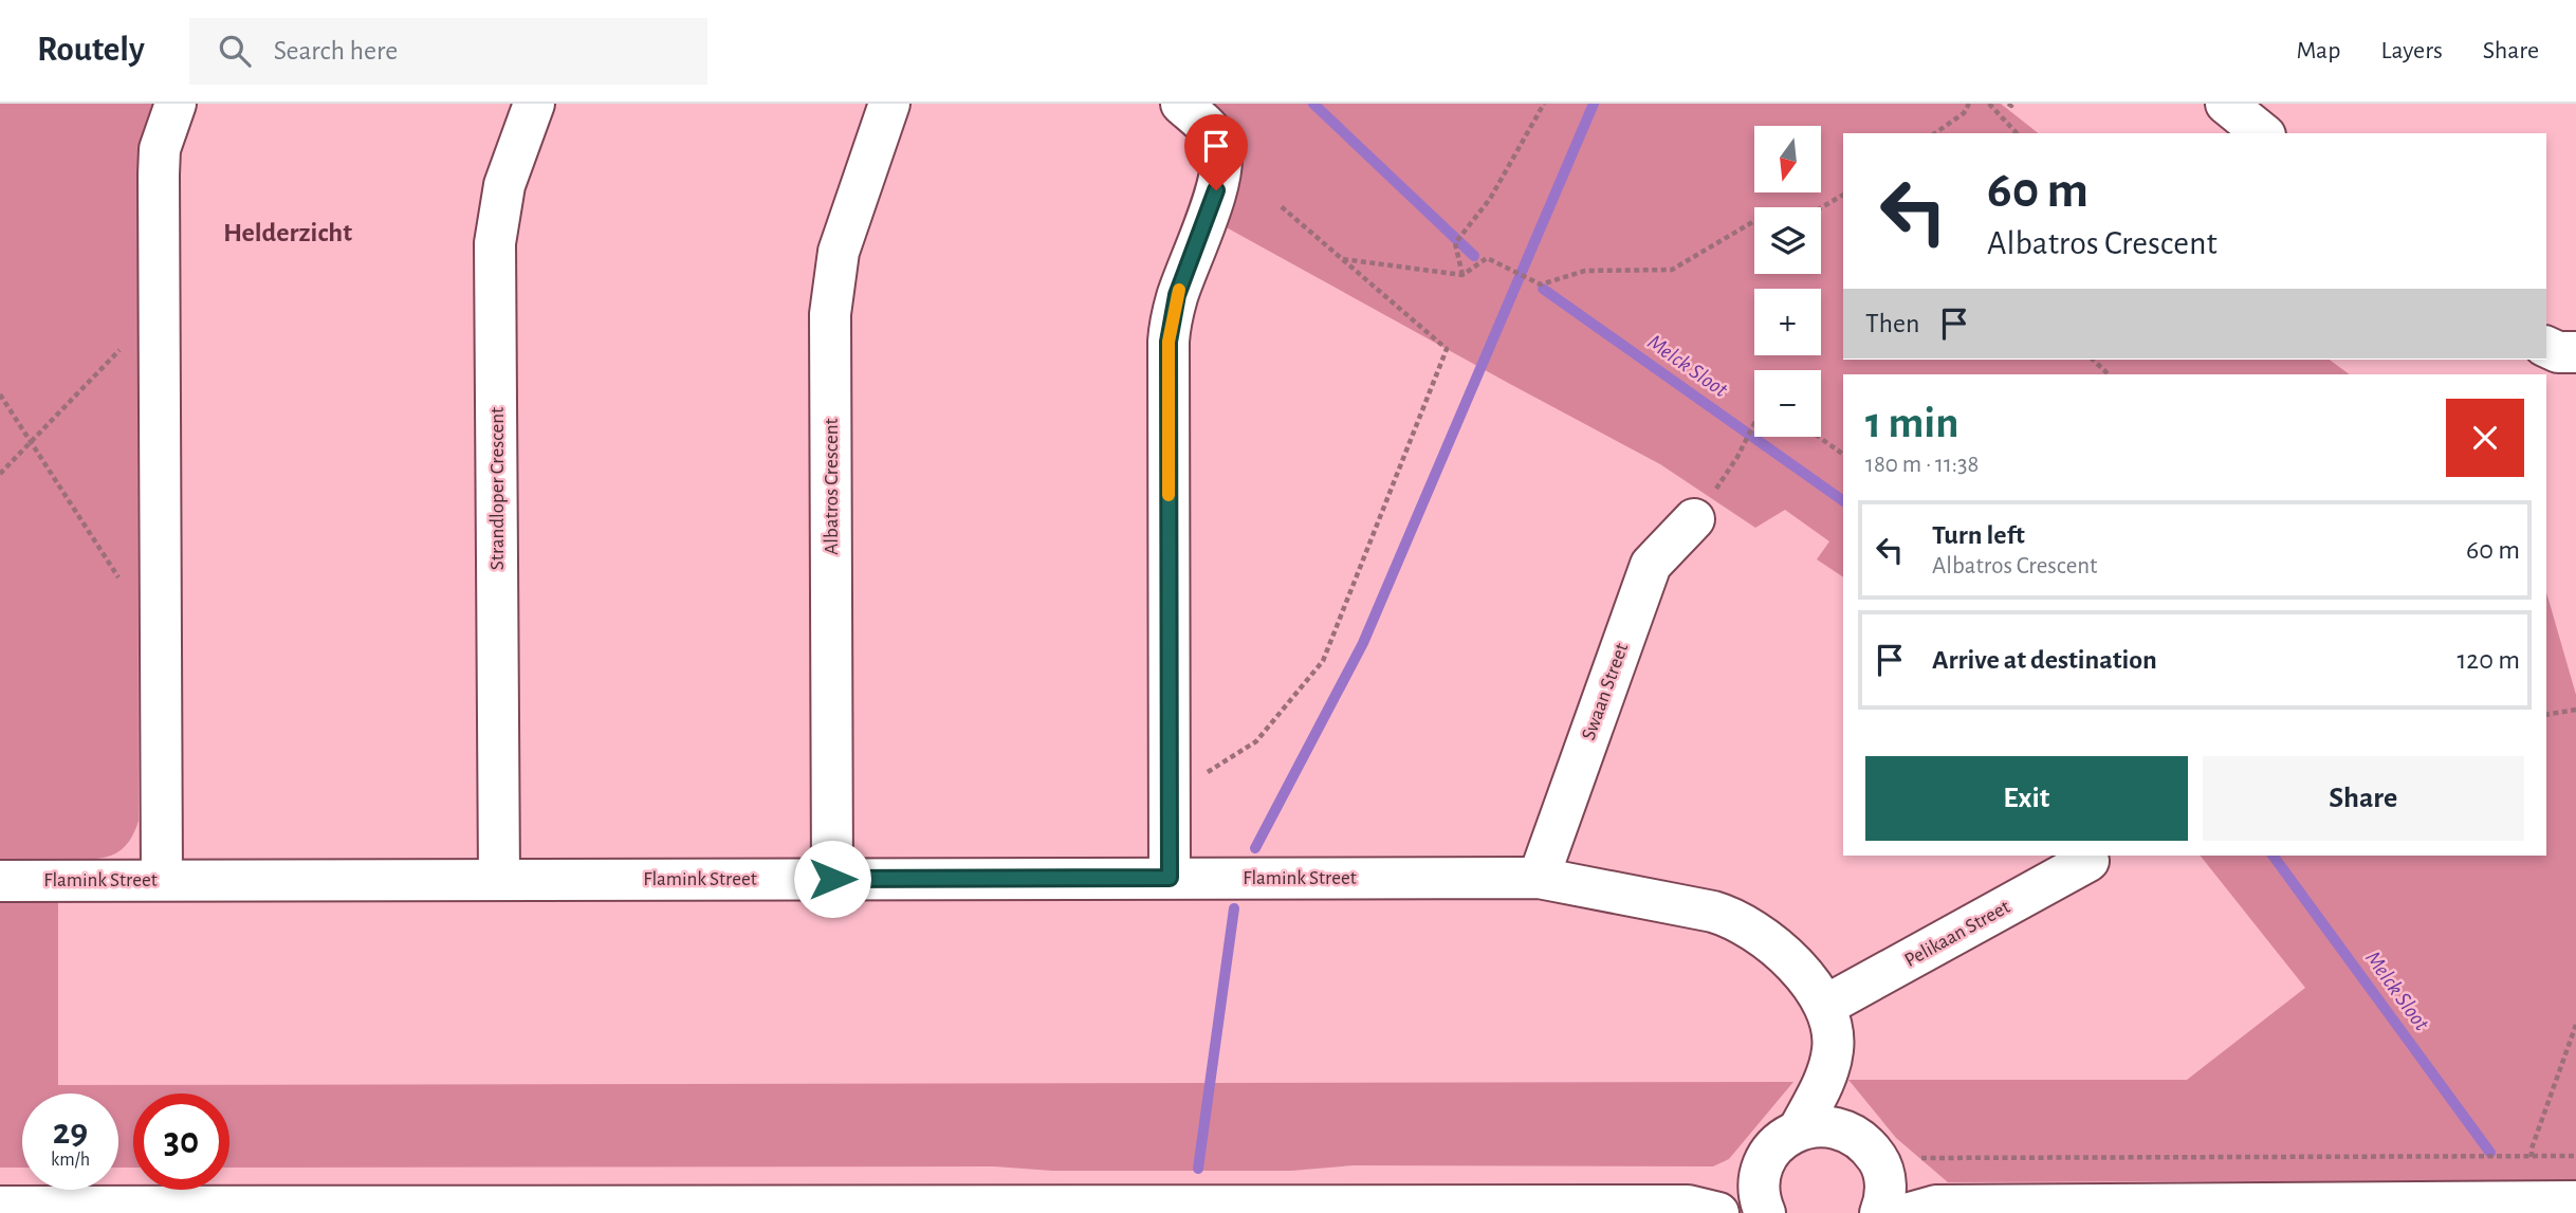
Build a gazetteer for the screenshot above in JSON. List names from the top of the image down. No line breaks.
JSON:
{"streets":{"street":["Albatros Crescent","Strandloper Crescent","Swaan Street","Flamink Street","Pelikaan Street"]},"crossings":[["Albatros Crescent","Flamink Street"],["Strandloper Crescent","Flamink Street"],["Swaan Street","Flamink Street"],["Flamink Street","Pelikaan Street"]],"districts":["Helderzicht"],"water":["Melck Sloot"],"north":"bottom","page":{"header":"Routely","search":"Search here","nav":["Map","Layers","Share"],"map_buttons":["+","−"],"turn":["60 m","Albatros Crescent"],"then":"Then","heading":["1 min","180 m · 11:38"],"list":[{"name":"Turn left","note":"Albatros Crescent","value":"60 m"},{"name":"Arrive at destination","value":"120 m"}],"buttons":["Exit","Share"],"speed":"29 km/h","limit":"30"}}
